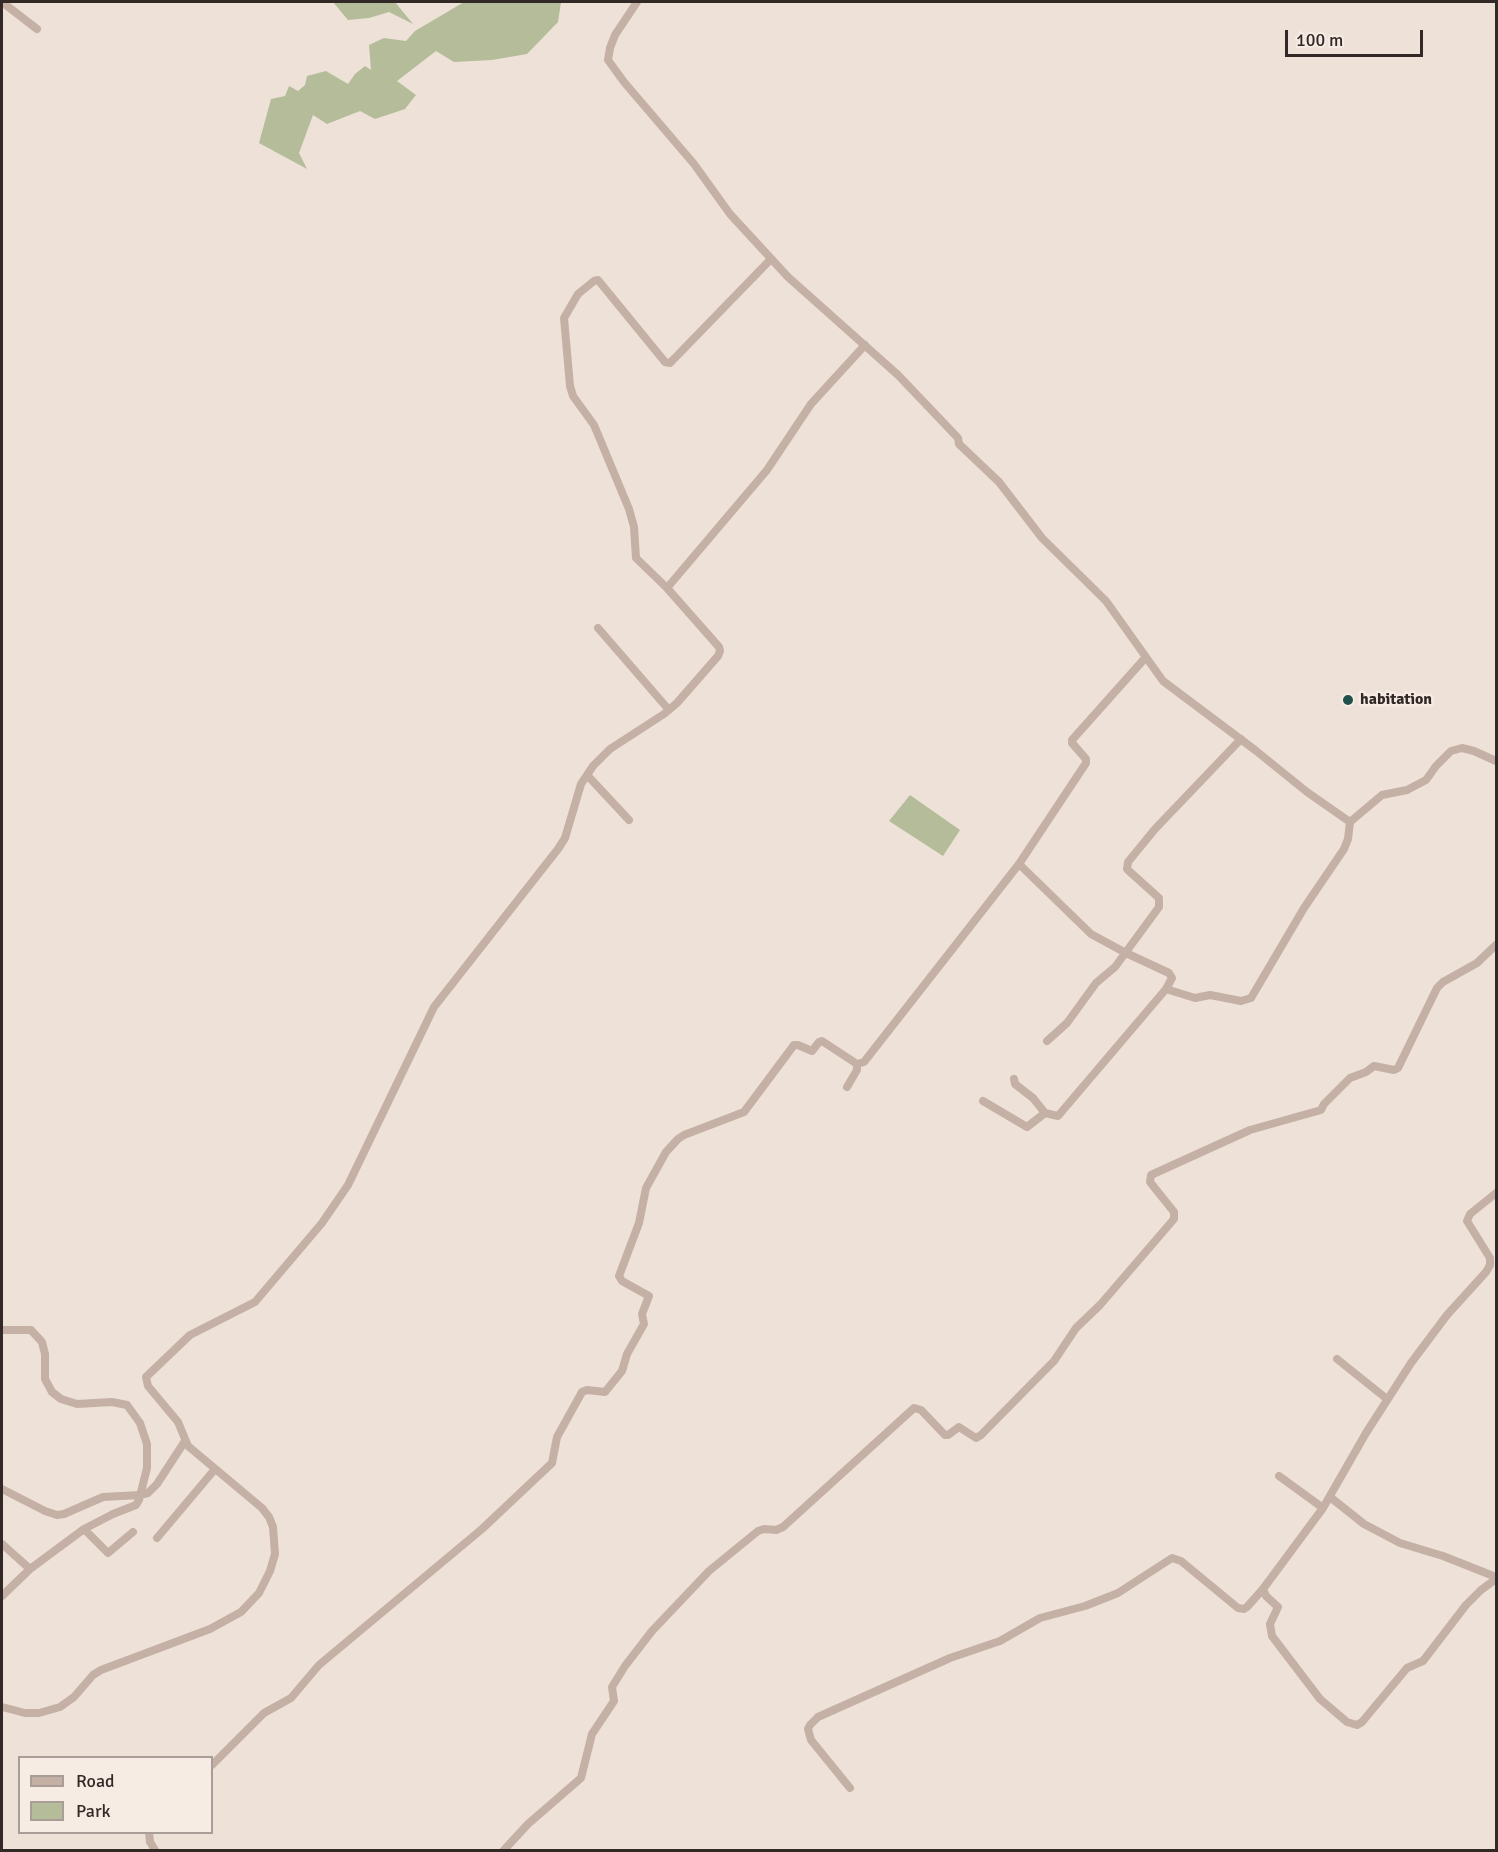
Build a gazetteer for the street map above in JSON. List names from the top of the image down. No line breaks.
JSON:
{"places":["habitation"],"legend":["Road","Park"],"scale_bar":"100 m"}
